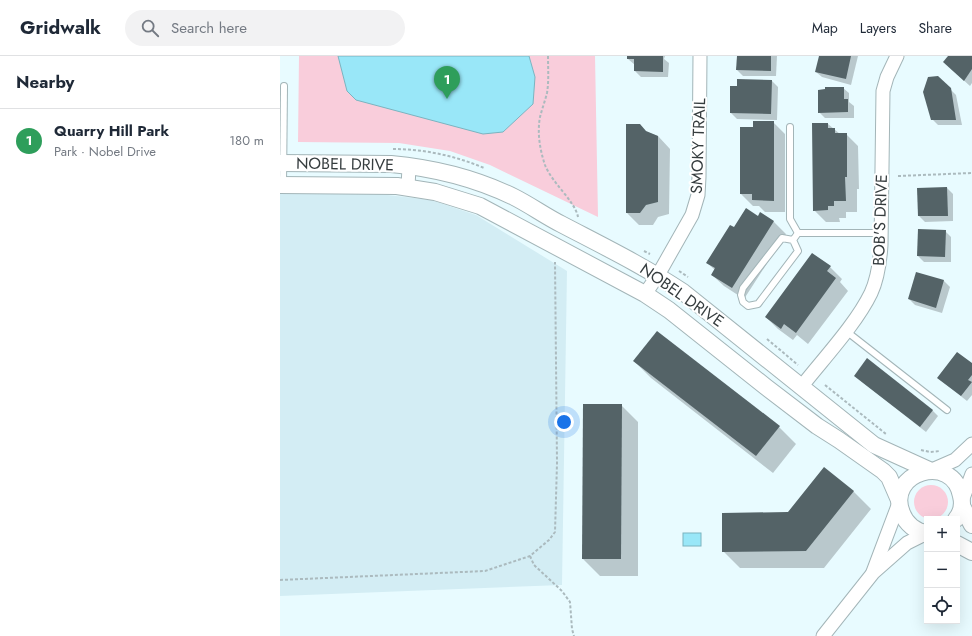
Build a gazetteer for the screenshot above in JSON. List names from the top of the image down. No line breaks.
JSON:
{"streets":{"street":["SMOKY TRAIL","NOBEL DRIVE","BOB'S DRIVE"]},"crossings":[["SMOKY TRAIL","NOBEL DRIVE"],["NOBEL DRIVE","BOB'S DRIVE"]],"page":{"header":"Gridwalk","search":"Search here","nav":["Map","Layers","Share"],"heading":"Nearby","pins":"1","list":[{"mark":"1","name":"Quarry Hill Park","note":"Park · Nobel Drive","value":"180 m"}],"map_buttons":["+","−"]}}
